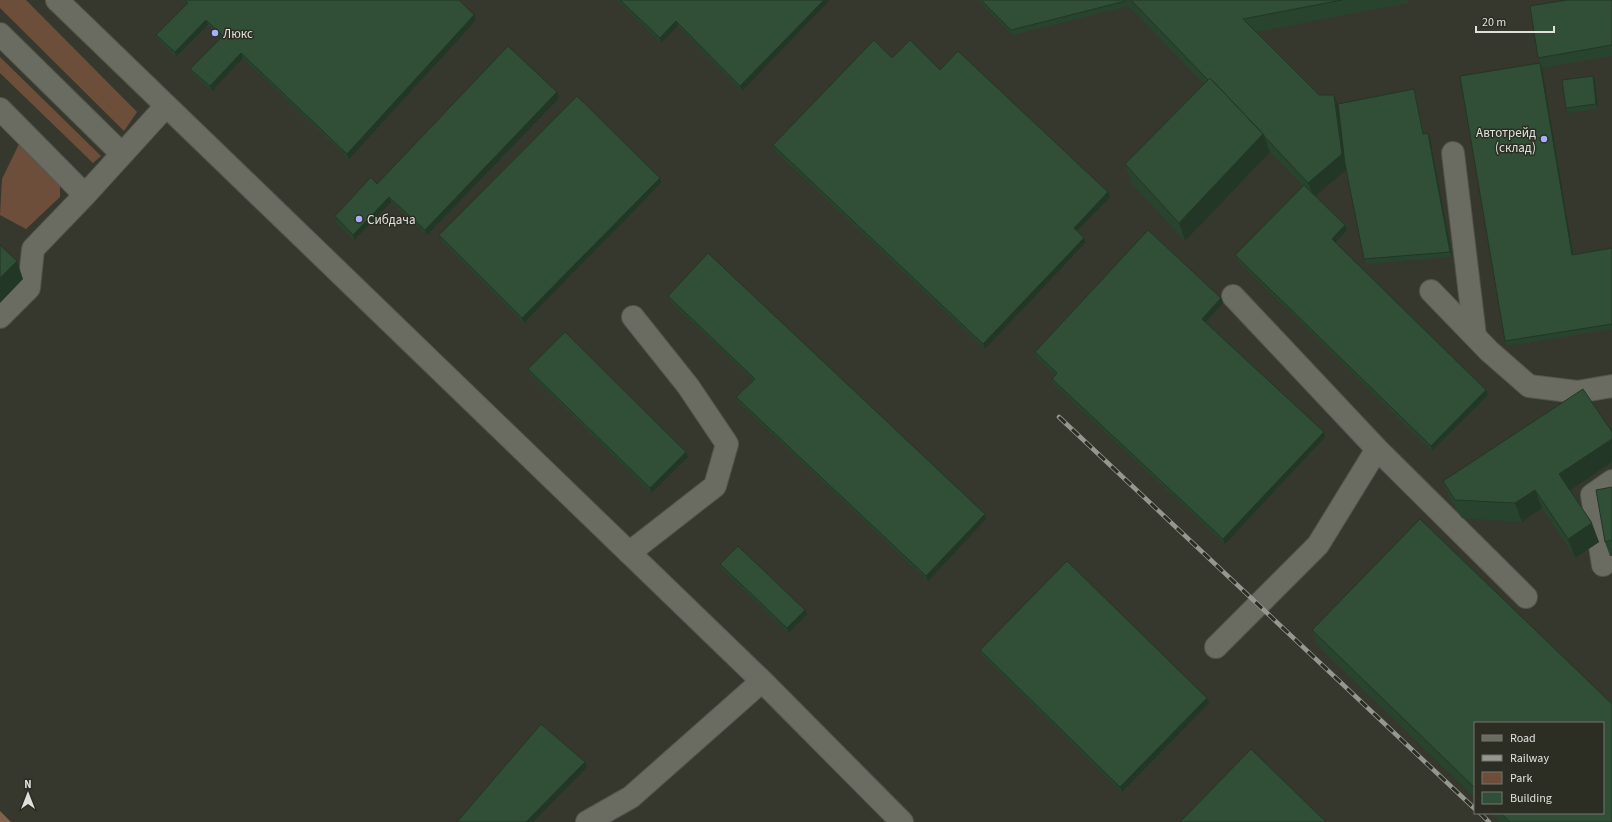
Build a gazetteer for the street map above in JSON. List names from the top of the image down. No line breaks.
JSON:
{"places":["Люкс","Автотрейд (склад)","Сибдача"],"legend":["Road","Railway","Park","Building"],"scale_bar":"20 m","north":"top"}
